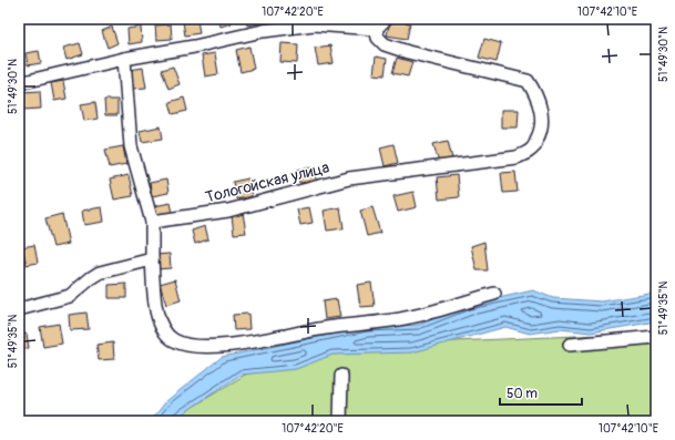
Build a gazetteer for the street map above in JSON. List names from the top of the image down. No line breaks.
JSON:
{"streets":{"street":["Тологойская улица"]},"scale_bar":"50 m","coordinates":["107°42'20\"E","107°42'10\"E","51°49'30\"N","51°49'35\"N"]}
